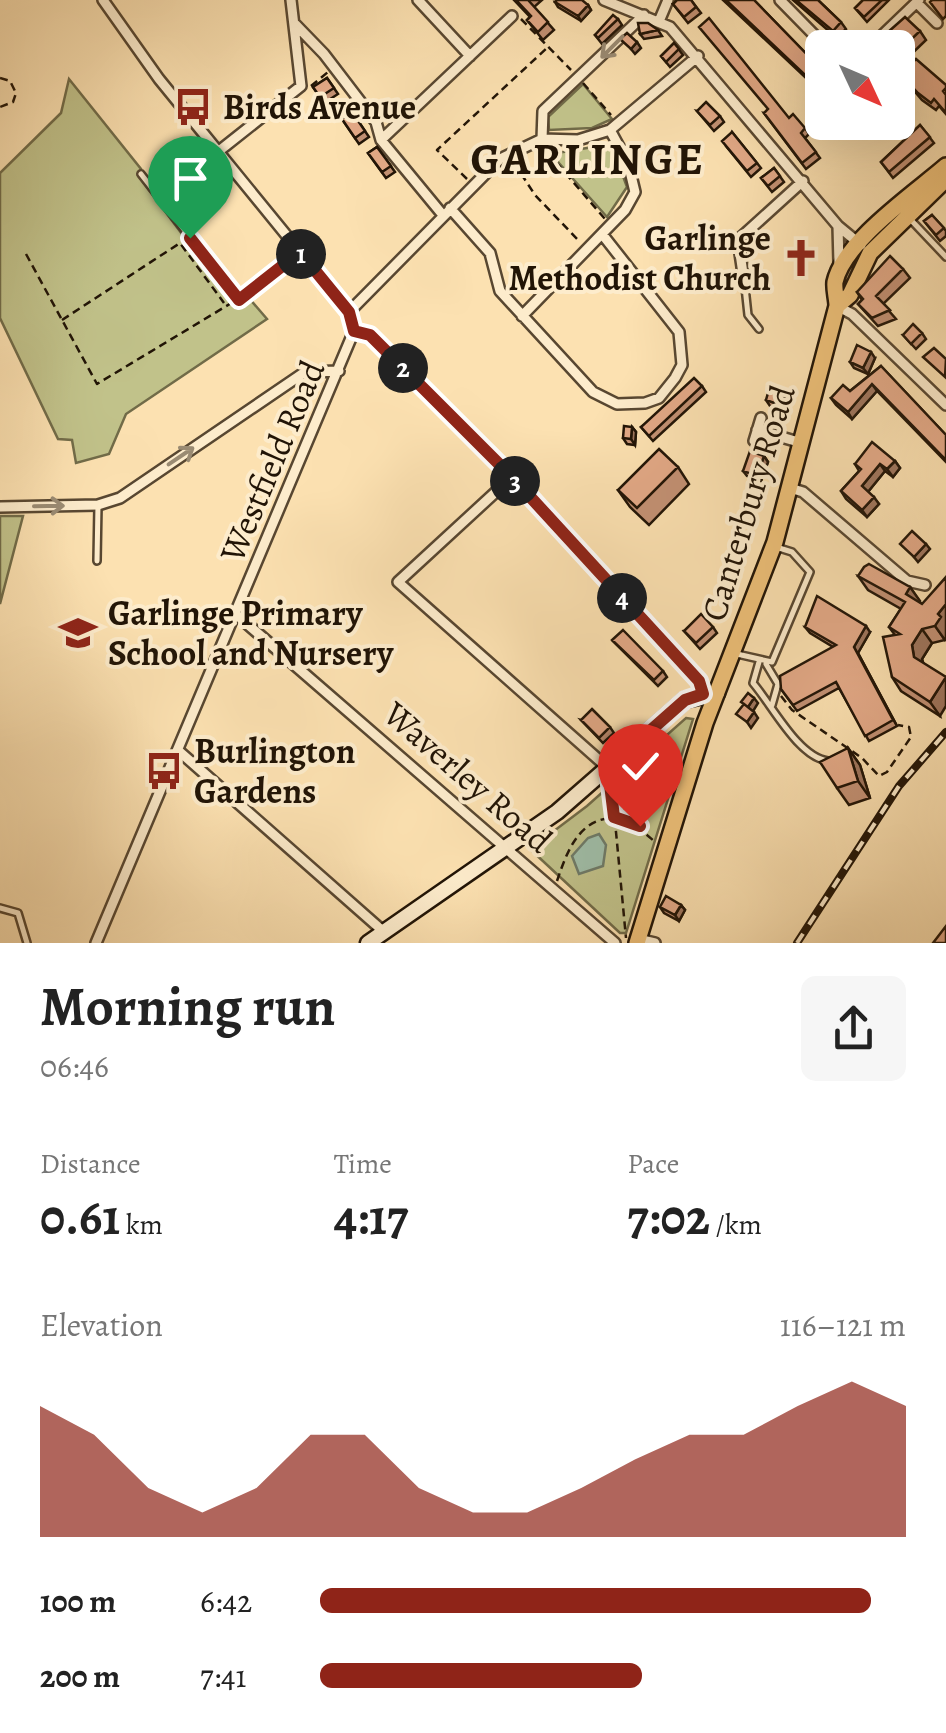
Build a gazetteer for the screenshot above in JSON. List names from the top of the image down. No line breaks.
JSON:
{"streets":{"highway":["Canterbury Road"],"street":["Westfield Road","Waverley Road"]},"crossings":[["Westfield Road","Waverley Road"]],"districts":["GARLINGE"],"places":{"bus stop":["Birds Avenue","Burlington Gardens"],"church":["Garlinge Methodist Church"],"school or university":["Garlinge Primary School and Nursery"]},"north":"bottom right","page":{"pins":["1","2","3","4"],"heading":["Morning run","06:46"],"stats":[["Distance","0.61 km"],["Time","4:17"],["Pace","7:02 /km"]],"chart":["Elevation","116–121 m"],"list":[{"name":"100 m","note":"6:42"},{"name":"200 m","note":"7:41"}]}}
